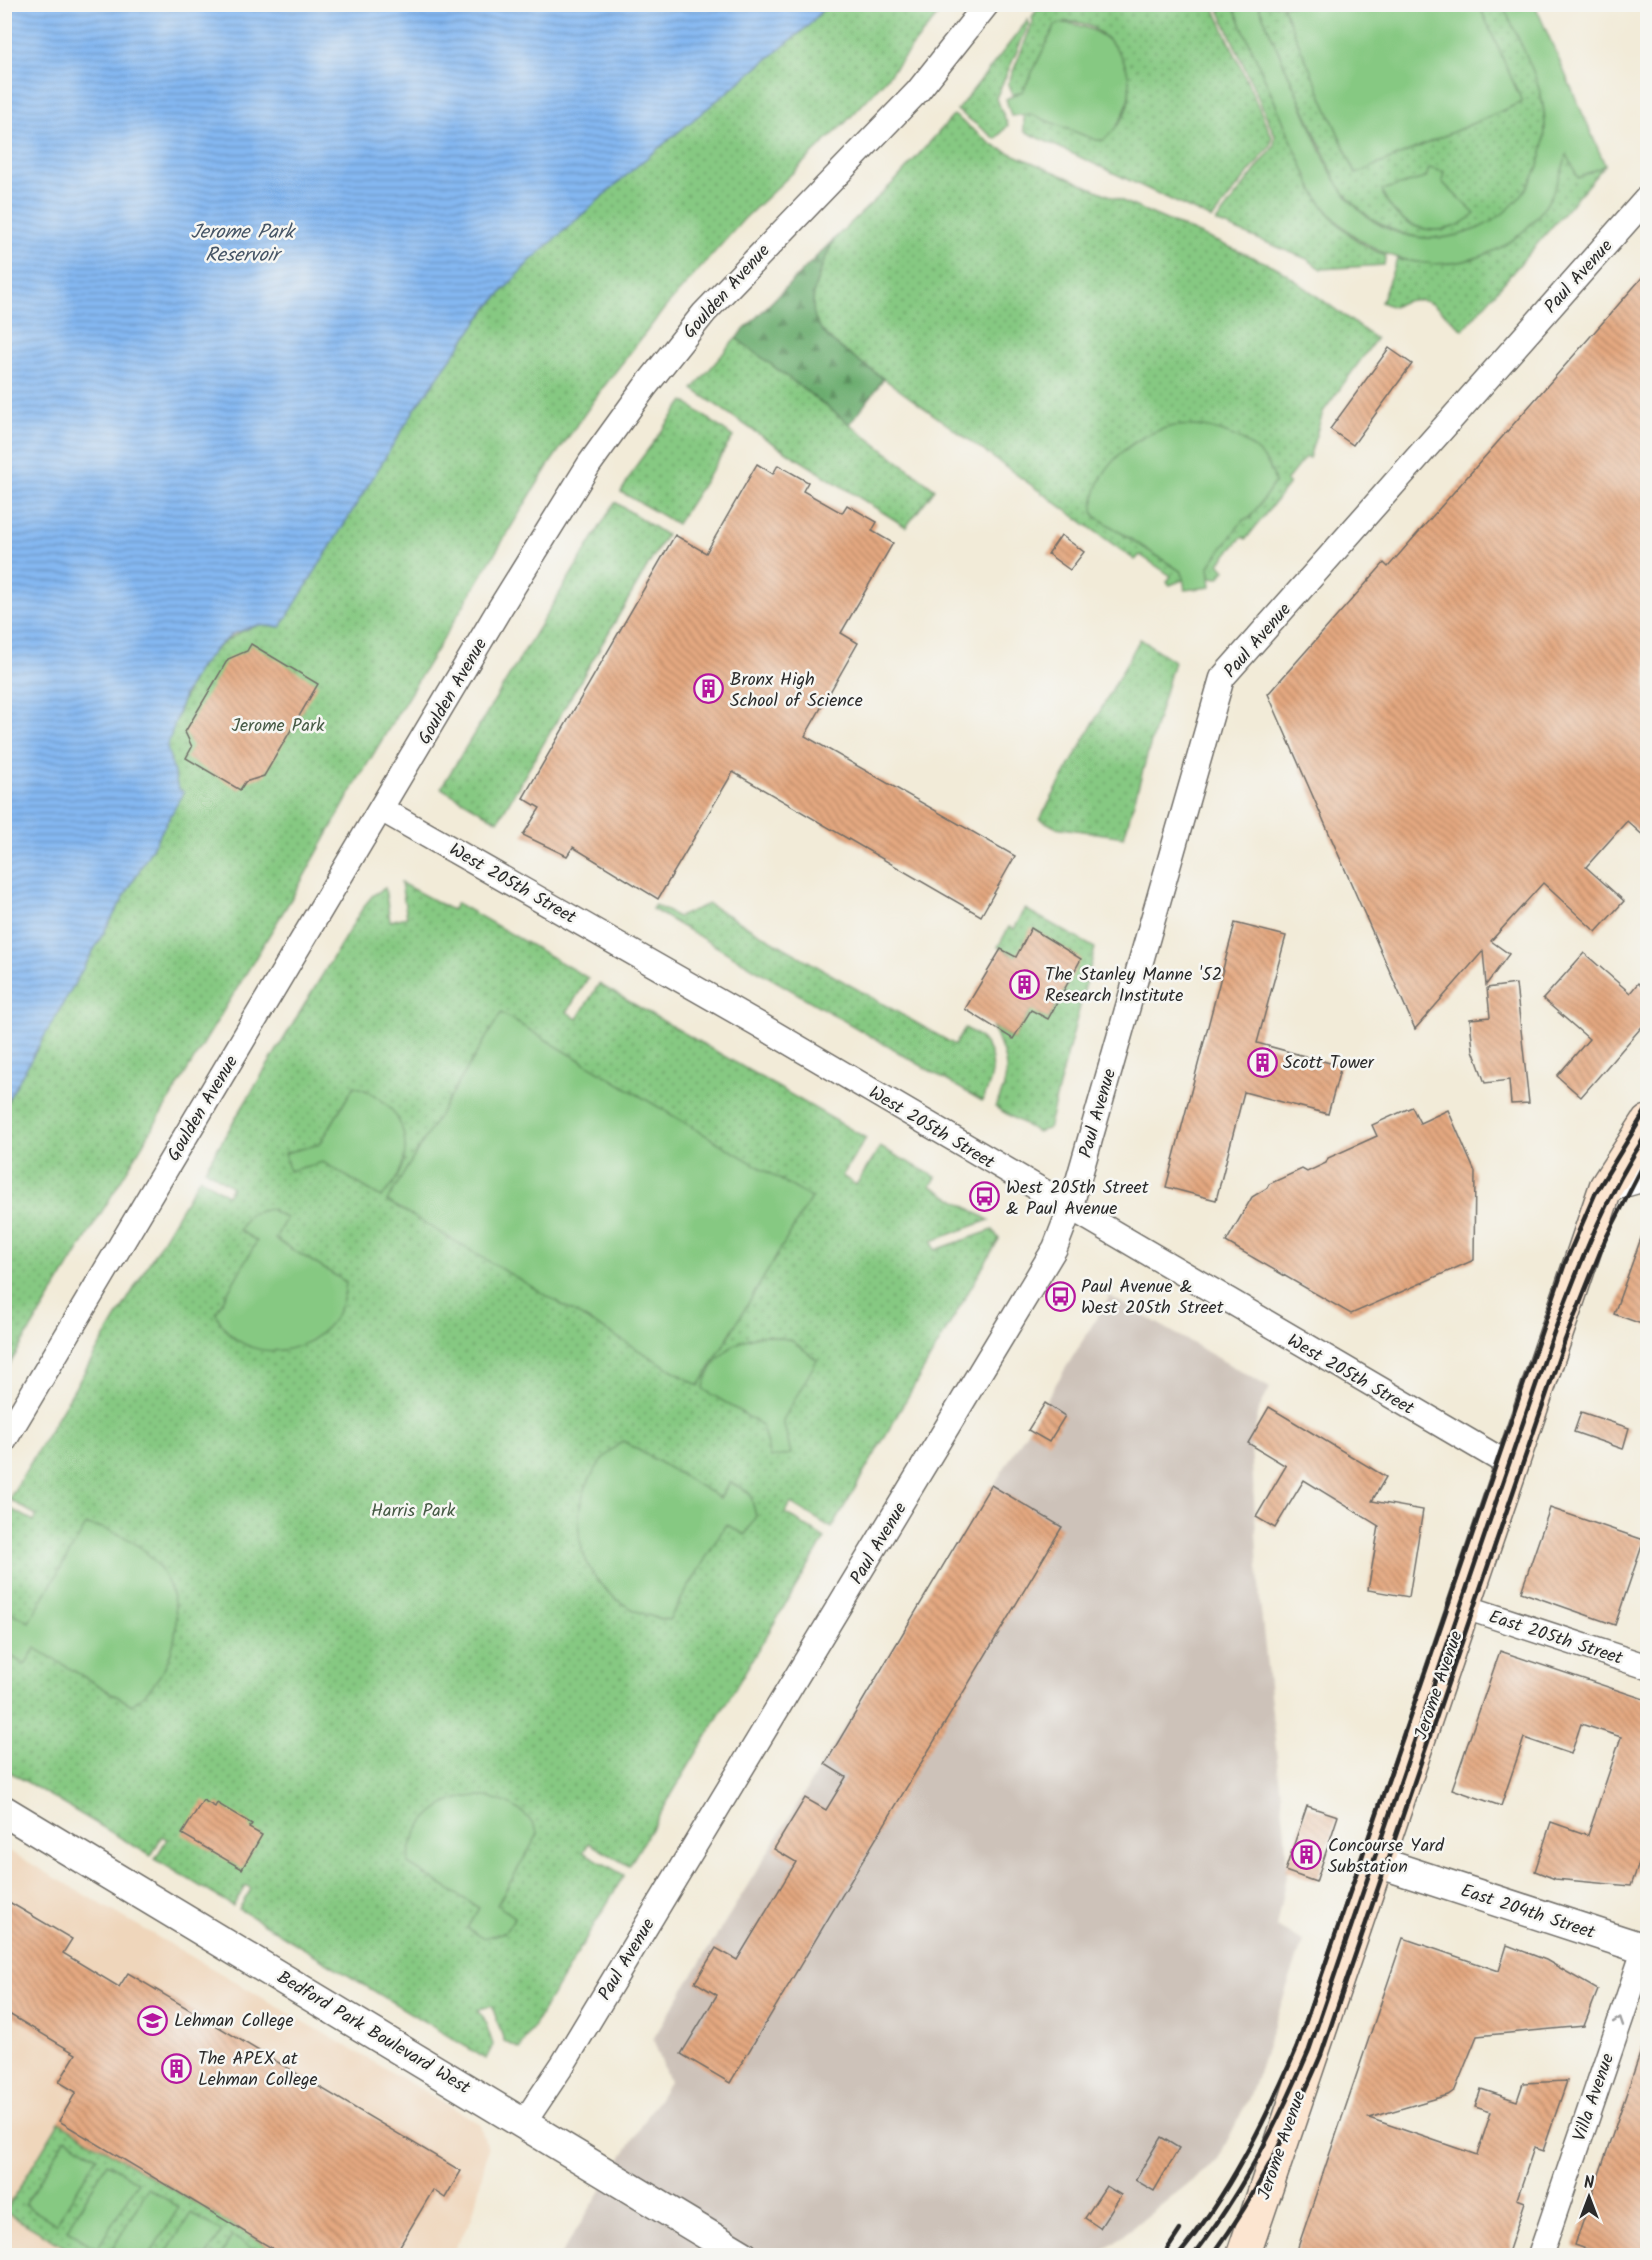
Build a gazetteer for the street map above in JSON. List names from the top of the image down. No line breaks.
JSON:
{"streets":{"main road":["Jerome Avenue"],"street":["Paul Avenue","Goulden Avenue","West 205th Street","East 205th Street","East 204th Street","Bedford Park Boulevard West","Villa Avenue"]},"crossings":[["Paul Avenue","West 205th Street"],["Paul Avenue","Bedford Park Boulevard West"],["Goulden Avenue","West 205th Street"],["West 205th Street","Jerome Avenue"],["East 205th Street","Jerome Avenue"],["Jerome Avenue","East 204th Street"],["East 204th Street","Villa Avenue"]],"one_way":["Villa Avenue"],"water":["Jerome Park Reservoir"],"parks":["Jerome Park","Harris Park"],"places":{"building":["Bronx High School of Science","The Stanley Manne '52 Research Institute","Scott Tower","Concourse Yard Substation","The APEX at Lehman College"],"bus stop":["West 205th Street & Paul Avenue","Paul Avenue & West 205th Street"],"school or university":["Lehman College"]},"north":"top"}
